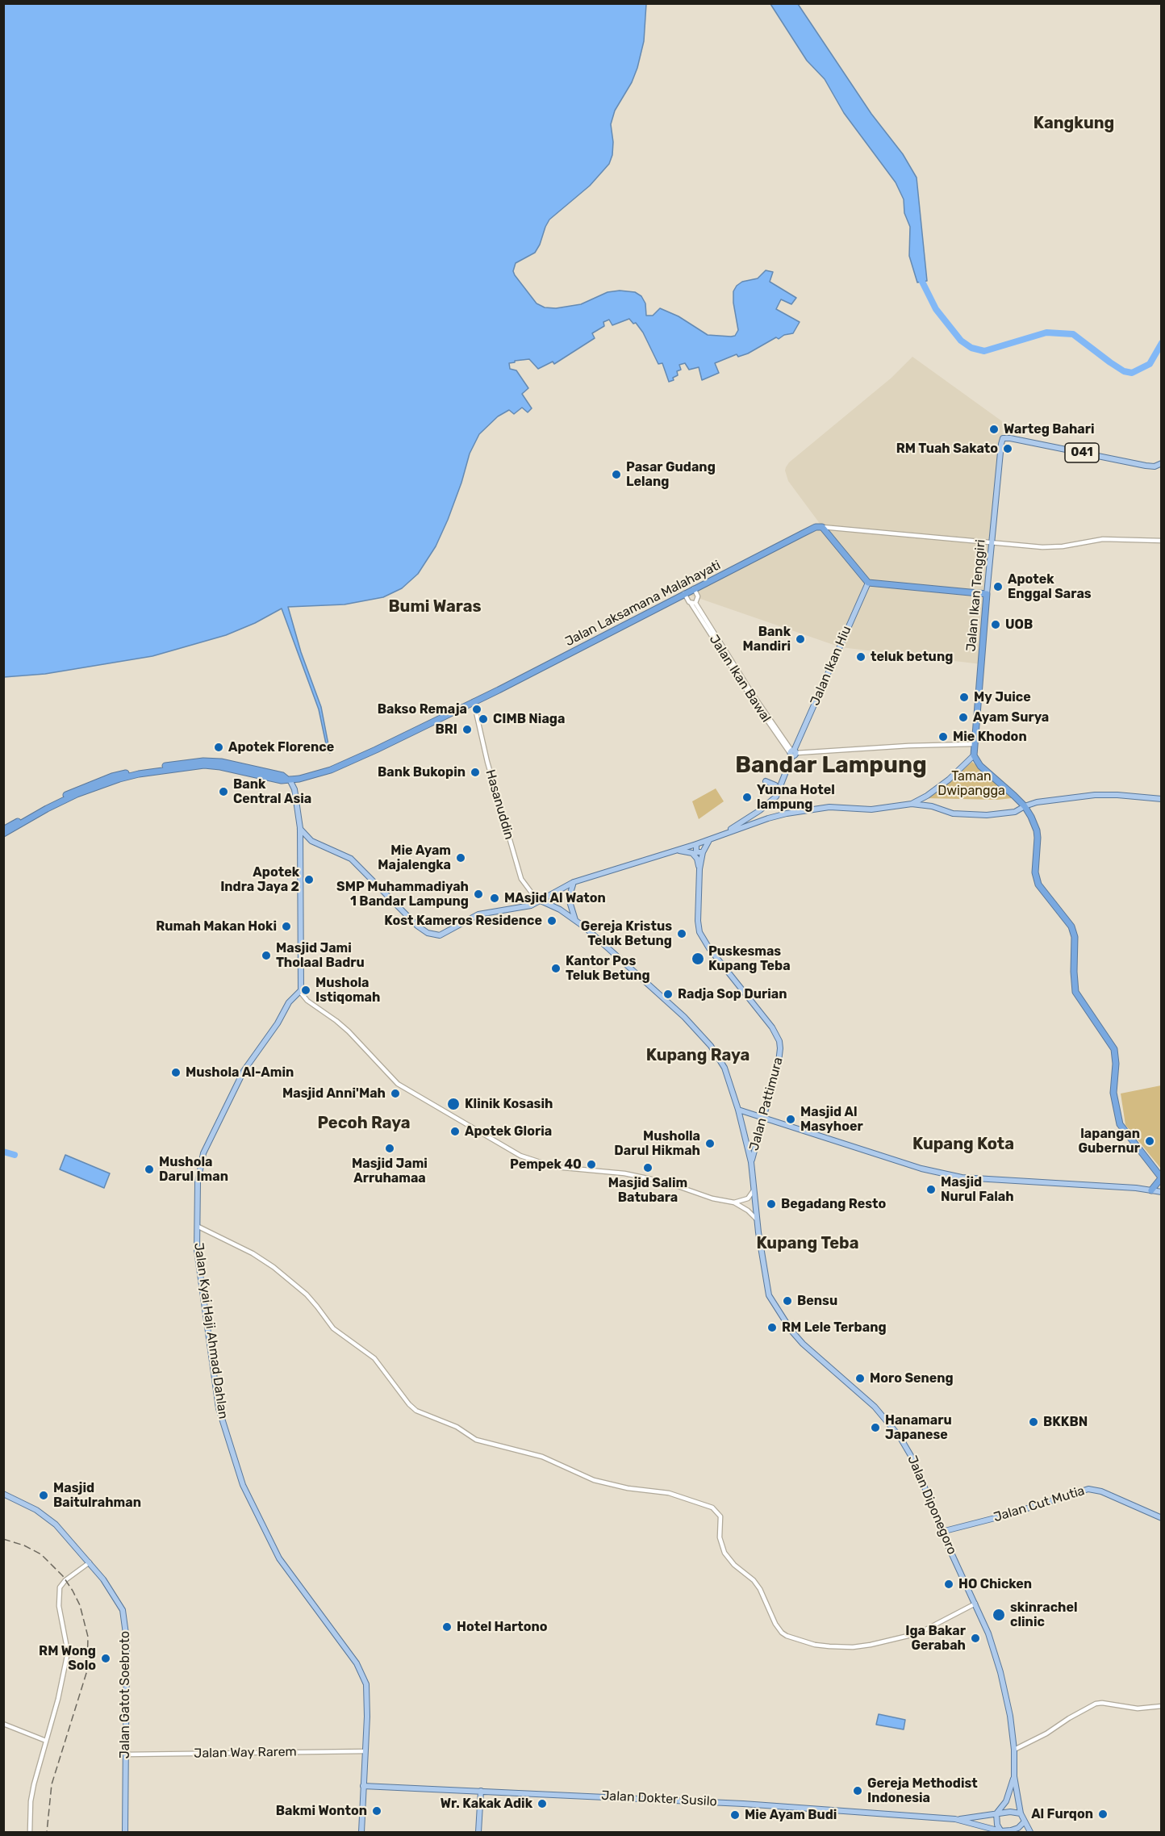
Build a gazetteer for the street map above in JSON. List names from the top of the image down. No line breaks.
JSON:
{"streets":{"highway":["Jalan Ikan Tenggiri","Jalan Laksamana Malahayati"],"main road":["041","Jalan Ikan Hiu","Jalan Pattimura","Jalan Kyai Haji Ahmad Dahlan","Jalan Cut Mutia","Jalan Diponegoro","Jalan Gatot Soebroto","Jalan Dokter Susilo"],"street":["Jalan Ikan Bawal","Hasanuddin","Jalan Way Rarem"]},"crossings":[["Jalan Laksamana Malahayati","Jalan Ikan Bawal"],["Jalan Laksamana Malahayati","Hasanuddin"],["Jalan Ikan Hiu","Jalan Ikan Bawal"],["Jalan Pattimura","Jalan Diponegoro"],["Jalan Kyai Haji Ahmad Dahlan","Jalan Way Rarem"],["Jalan Kyai Haji Ahmad Dahlan","Jalan Dokter Susilo"],["Jalan Cut Mutia","Jalan Diponegoro"],["Jalan Diponegoro","Jalan Dokter Susilo"],["Jalan Gatot Soebroto","Jalan Way Rarem"]],"districts":["Kangkung","Bumi Waras","Bandar Lampung","Kupang Raya","Pecoh Raya","Kupang Kota","Kupang Teba"],"parks":["Taman Dwipangga"],"places":["Warteg Bahari","RM Tuah Sakato","Pasar Gudang Lelang","Apotek Enggal Saras","UOB","Bank Mandiri","teluk betung","My Juice","Bakso Remaja","Ayam Surya","CIMB Niaga","BRI","Mie Khodon","Apotek Florence","Bank Bukopin","Bank Central Asia","Yunna Hotel lampung","Mie Ayam Majalengka","Apotek Indra Jaya 2","SMP Muhammadiyah 1 Bandar Lampung","MAsjid Al Waton","Kost Kameros Residence","Rumah Makan Hoki","Gereja Kristus Teluk Betung","Masjid Jami Tholaal Badru","Puskesmas Kupang Teba","Kantor Pos Teluk Betung","Mushola Istiqomah","Radja Sop Durian","Mushola Al-Amin","Masjid Anni'Mah","Klinik Kosasih","Masjid Al Masyhoer","Apotek Gloria","lapangan Gubernur","Musholla Darul Hikmah","Masjid Jami Arruhamaa","Pempek 40","Masjid Salim Batubara","Mushola Darul Iman","Masjid Nurul Falah","Begadang Resto","Bensu","RM Lele Terbang","Moro Seneng","BKKBN","Hanamaru Japanese","Masjid Baitulrahman","HO Chicken","skinrachel clinic","Hotel Hartono","Iga Bakar Gerabah","RM Wong Solo","Gereja Methodist Indonesia","Wr. Kakak Adik","Bakmi Wonton","Al Furqon","Mie Ayam Budi"]}
